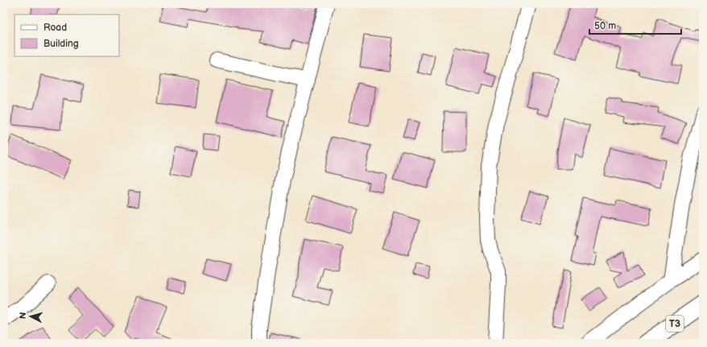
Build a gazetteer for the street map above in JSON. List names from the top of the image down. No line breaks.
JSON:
{"streets":{"highway":["T3"]},"legend":["Road","Building"],"scale_bar":"50 m","north":"left"}
